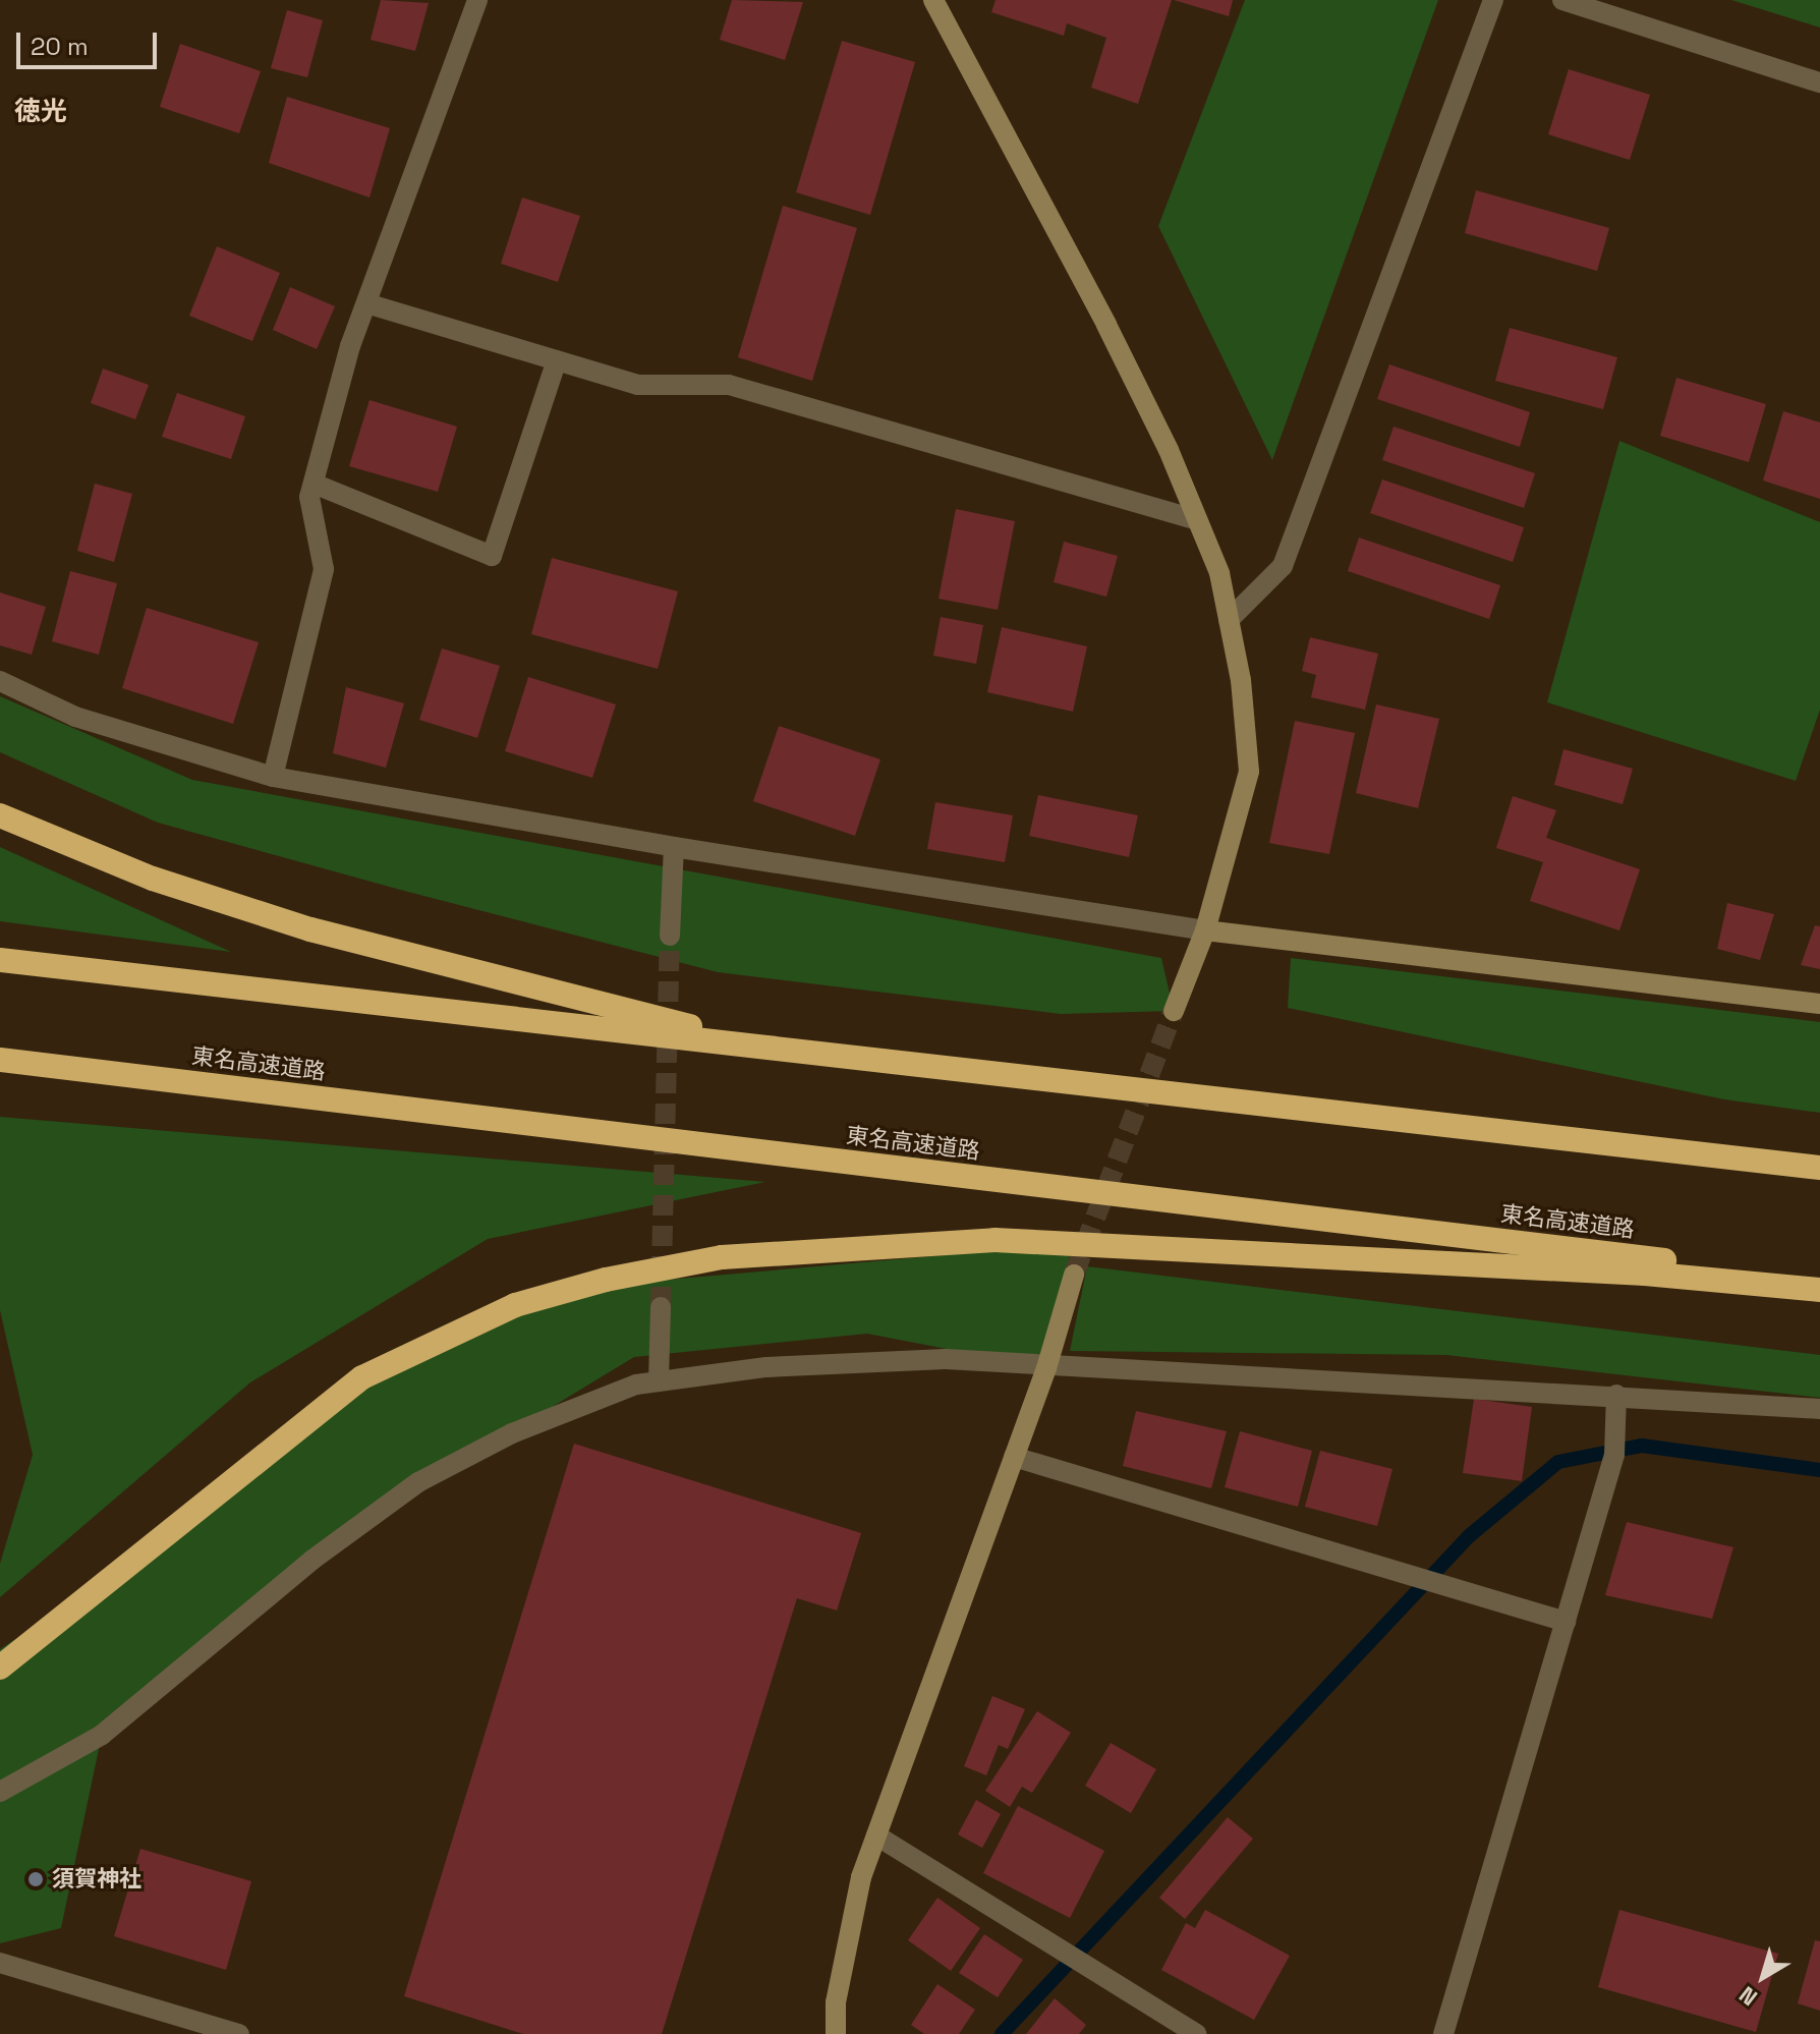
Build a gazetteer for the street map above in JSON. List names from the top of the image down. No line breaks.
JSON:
{"streets":{"highway":["東名高速道路"]},"districts":["徳光"],"places":["須賀神社"],"scale_bar":"20 m","north":"bottom left"}
